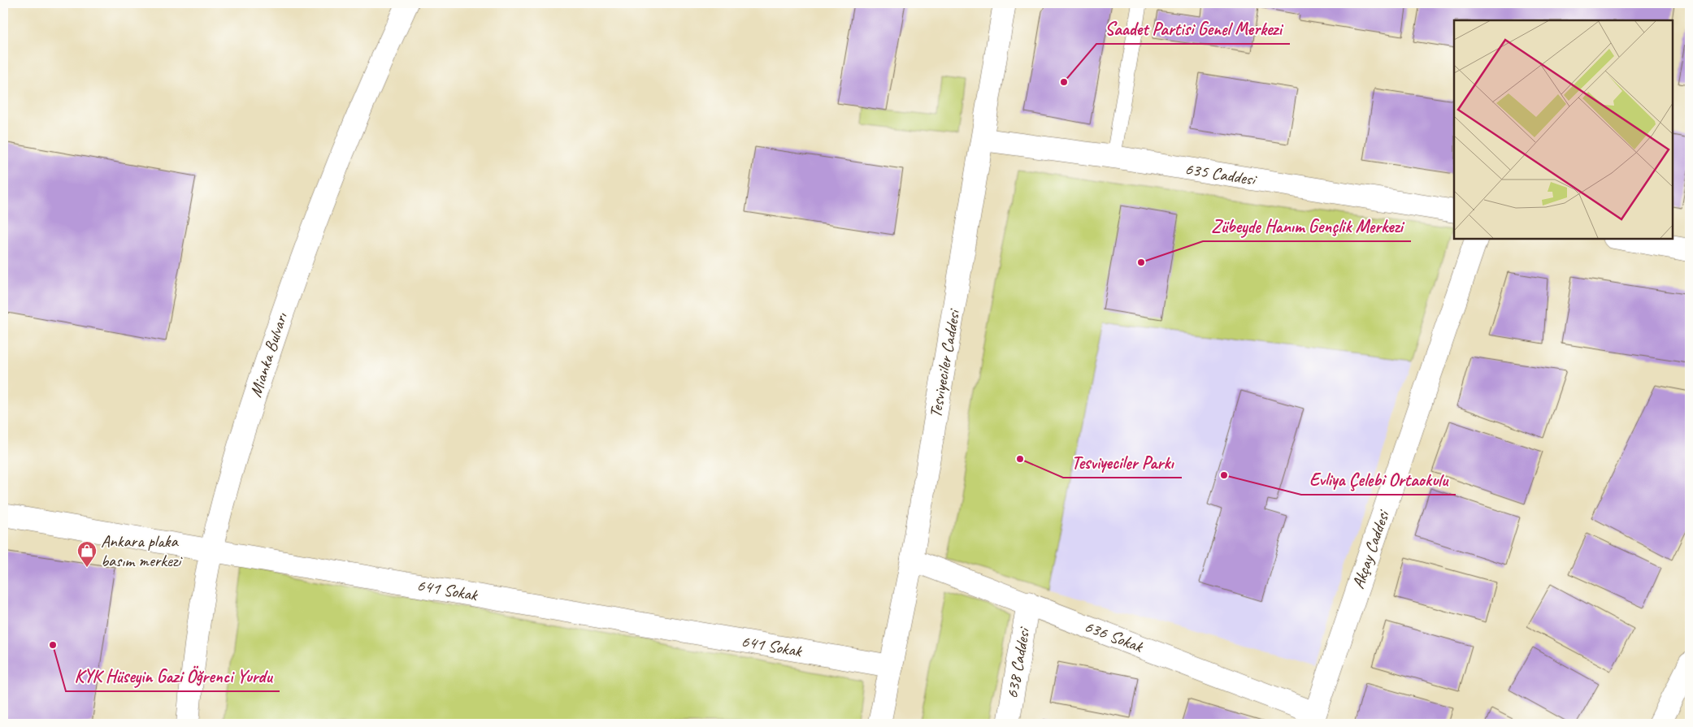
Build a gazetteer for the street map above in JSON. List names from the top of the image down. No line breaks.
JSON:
{"streets":{"street":["635 Caddesi","Mianka Bulvarı","Tesviyeciler Caddesi","Akçay Caddesi","641 Sokak","636 Sokak","638 Caddesi"]},"crossings":[["635 Caddesi","Tesviyeciler Caddesi"],["Mianka Bulvarı","641 Sokak"],["Tesviyeciler Caddesi","641 Sokak"],["Tesviyeciler Caddesi","636 Sokak"],["Akçay Caddesi","636 Sokak"],["636 Sokak","638 Caddesi"]],"places":{"other":["Saadet Partisi Genel Merkezi","Zübeyde Hanım Gençlik Merkezi","Tesviyeciler Parkı","Evliya Çelebi Ortaokulu","KYK Hüseyin Gazi Öğrenci Yurdu"],"shop":["Ankara plaka basım merkezi"]}}
